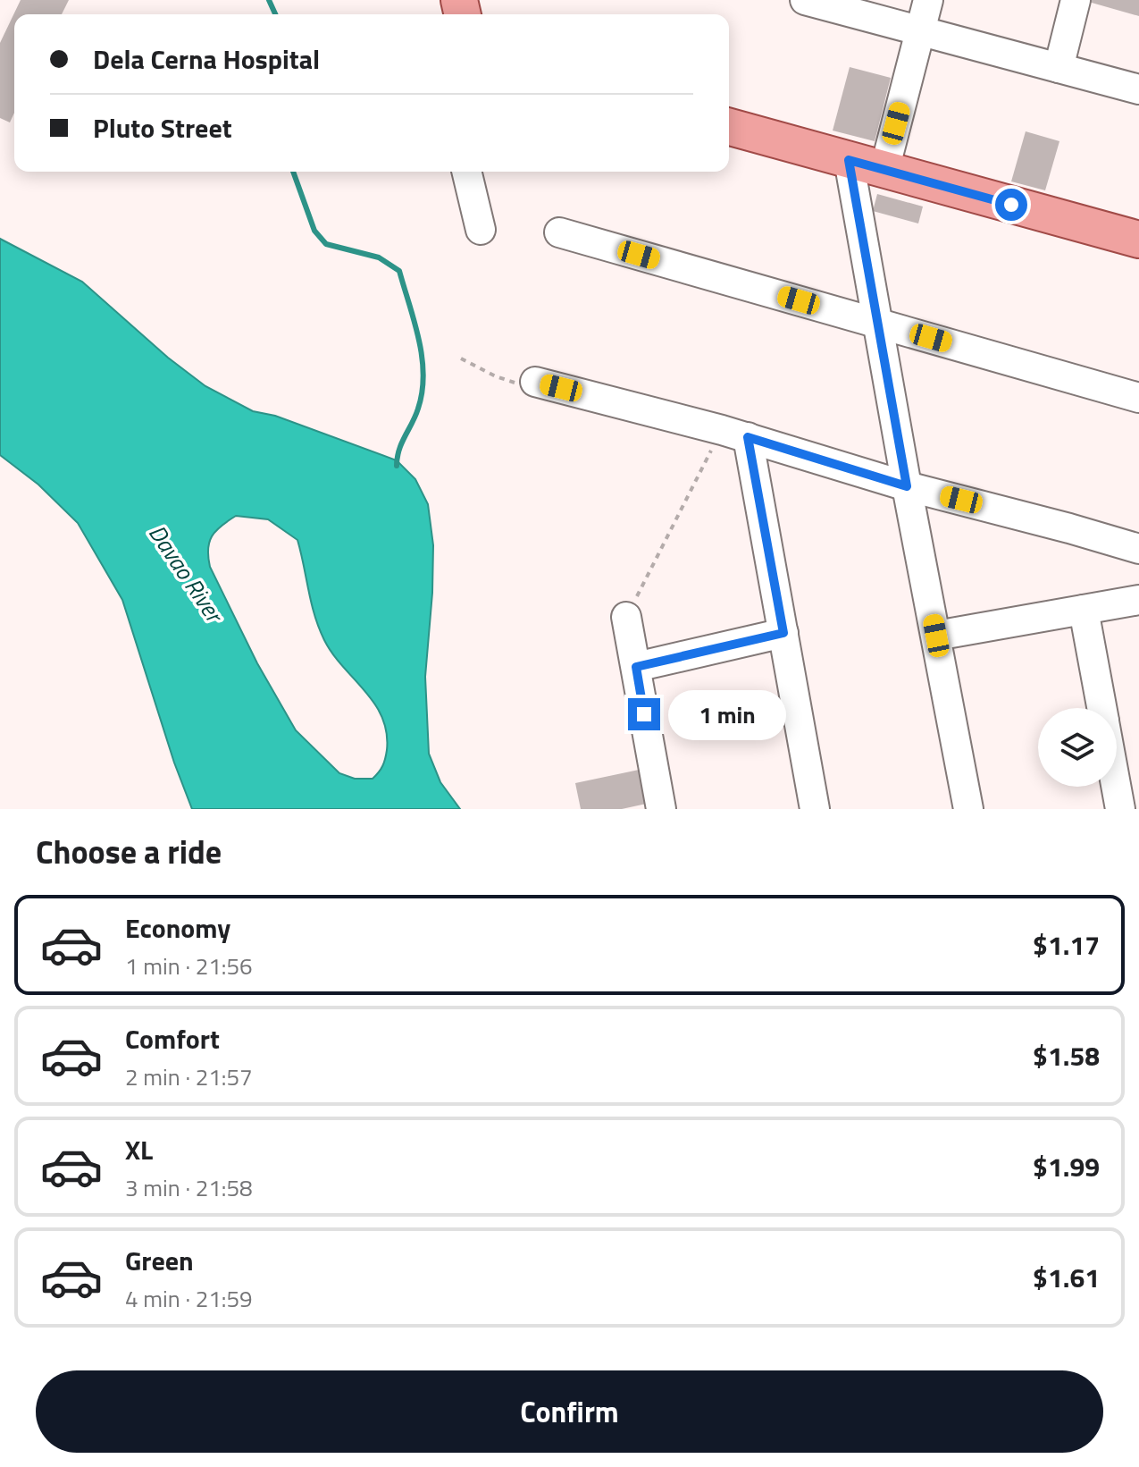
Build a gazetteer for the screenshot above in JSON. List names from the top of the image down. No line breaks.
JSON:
{"water":["Davao River"],"page":{"banner":["Dela Cerna Hospital","Pluto Street"],"bubble":"1 min","heading":"Choose a ride","list":[{"name":"Economy","note":"1 min · 21:56","value":"$1.17"},{"name":"Comfort","note":"2 min · 21:57","value":"$1.58"},{"name":"XL","note":"3 min · 21:58","value":"$1.99"},{"name":"Green","note":"4 min · 21:59","value":"$1.61"}],"buttons":"Confirm"}}
